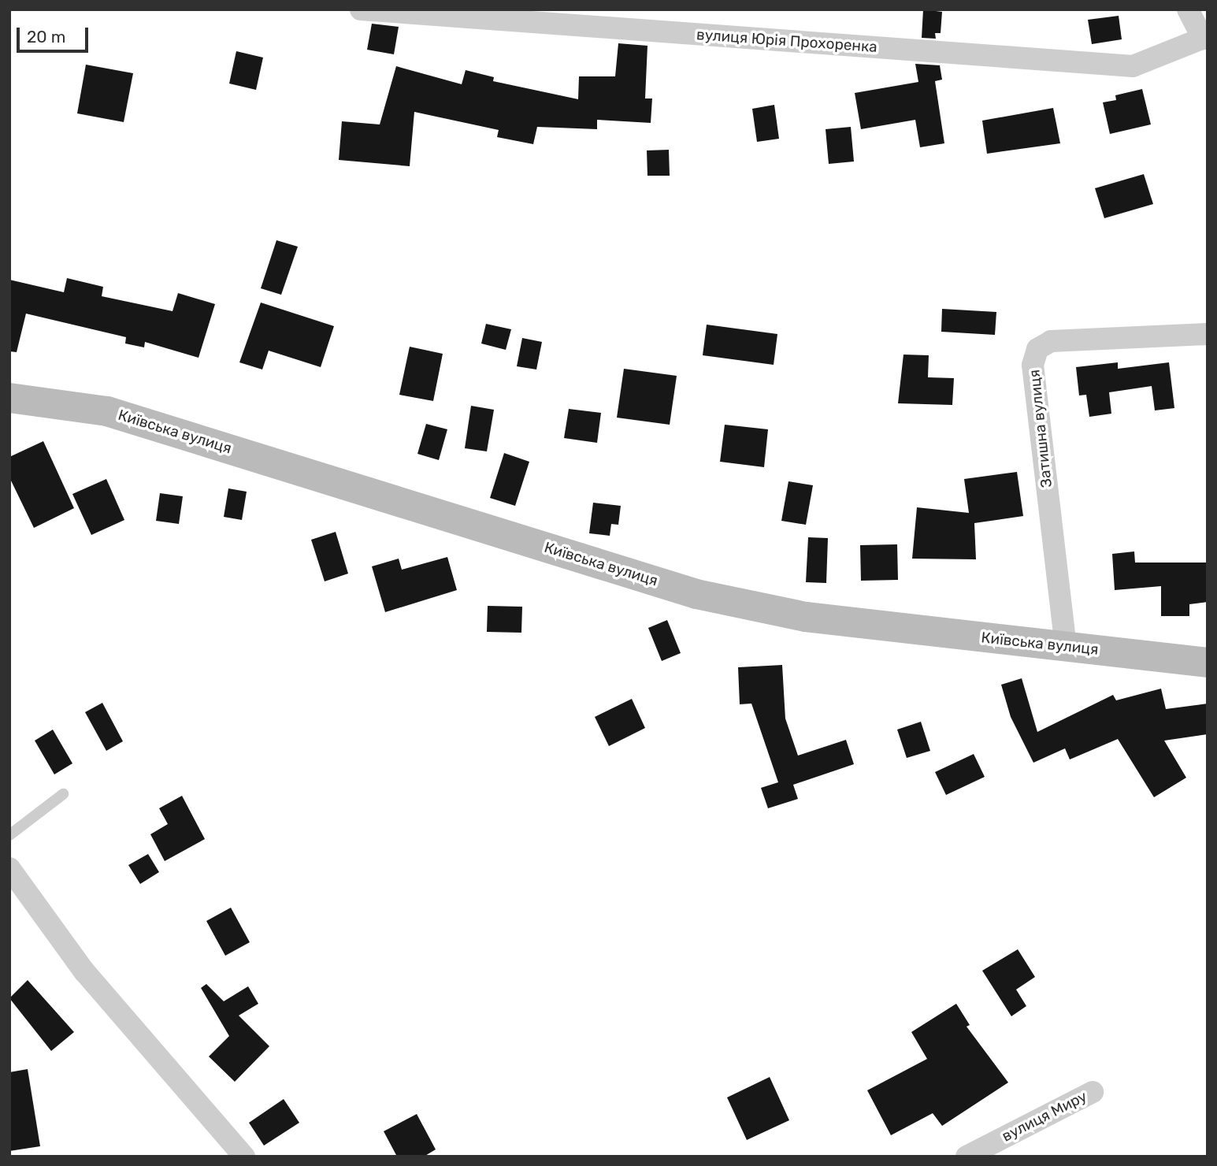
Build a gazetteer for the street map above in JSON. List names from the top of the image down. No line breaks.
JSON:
{"streets":{"street":["вулиця Юрія Прохоренка","Затишна вулиця","Київська вулиця","вулиця Миру"]},"crossings":[["Затишна вулиця","Київська вулиця"]],"scale_bar":"20 m"}
